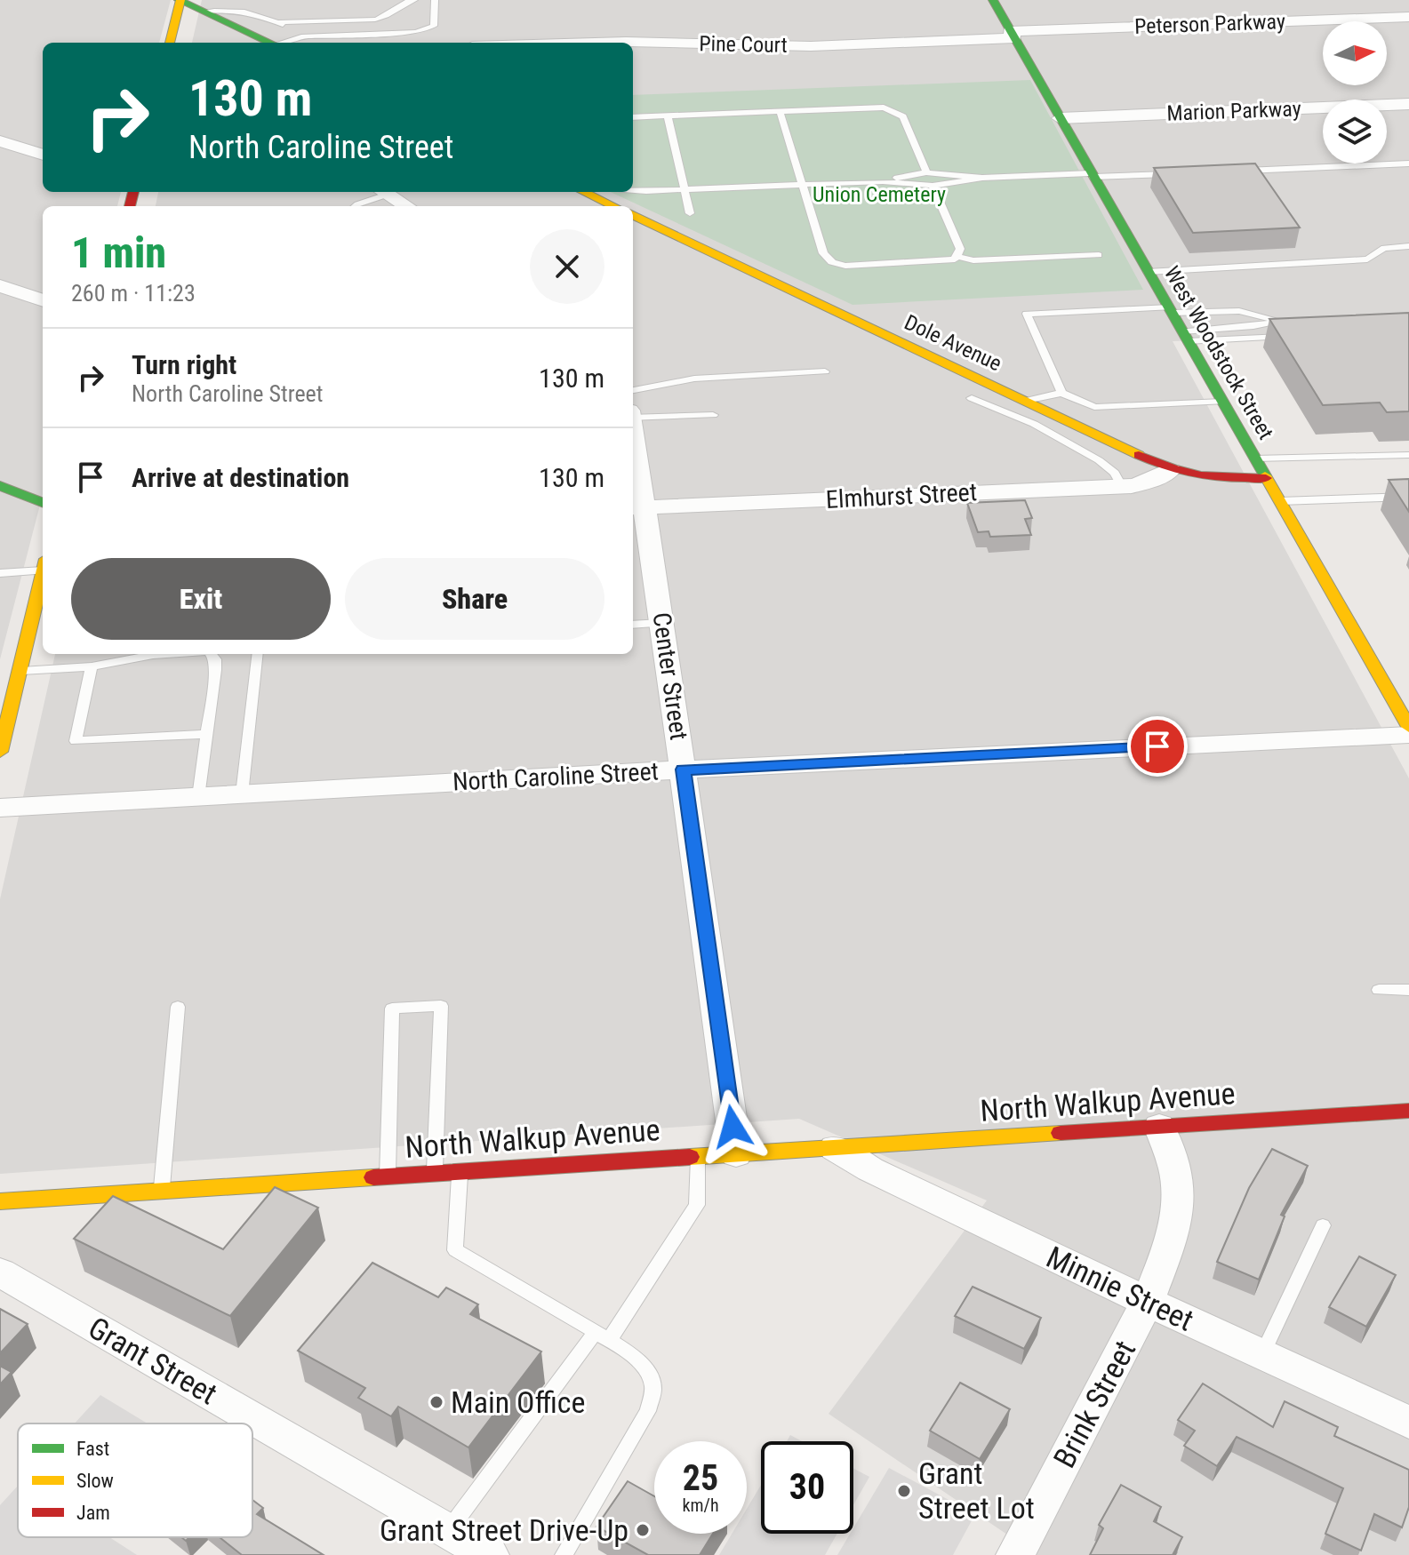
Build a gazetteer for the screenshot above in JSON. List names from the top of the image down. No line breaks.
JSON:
{"streets":{"street":["Peterson Parkway","Pine Court","Marion Parkway","Dole Avenue","West Woodstock Street","Elmhurst Street","Center Street","North Caroline Street","North Walkup Avenue","Minnie Street","Grant Street","Brink Street"]},"crossings":[["Peterson Parkway","Pine Court"],["Peterson Parkway","West Woodstock Street"],["Pine Court","West Woodstock Street"],["Marion Parkway","West Woodstock Street"],["Dole Avenue","West Woodstock Street"],["Dole Avenue","Elmhurst Street"],["Elmhurst Street","Center Street"],["Center Street","North Caroline Street"],["Center Street","North Walkup Avenue"],["North Walkup Avenue","Minnie Street"],["North Walkup Avenue","Brink Street"],["Minnie Street","Brink Street"]],"parks":["Union Cemetery"],"places":["Main Office","Grant Street Lot","Grant Street Drive-Up"],"legend":["Fast","Slow","Jam"],"north":"right","page":{"turn":["130 m","North Caroline Street"],"heading":["1 min","260 m · 11:23"],"list":[{"name":"Turn right","note":"North Caroline Street","value":"130 m"},{"name":"Arrive at destination","value":"130 m"}],"buttons":["Exit","Share"],"speed":"25 km/h","limit":"30"}}
